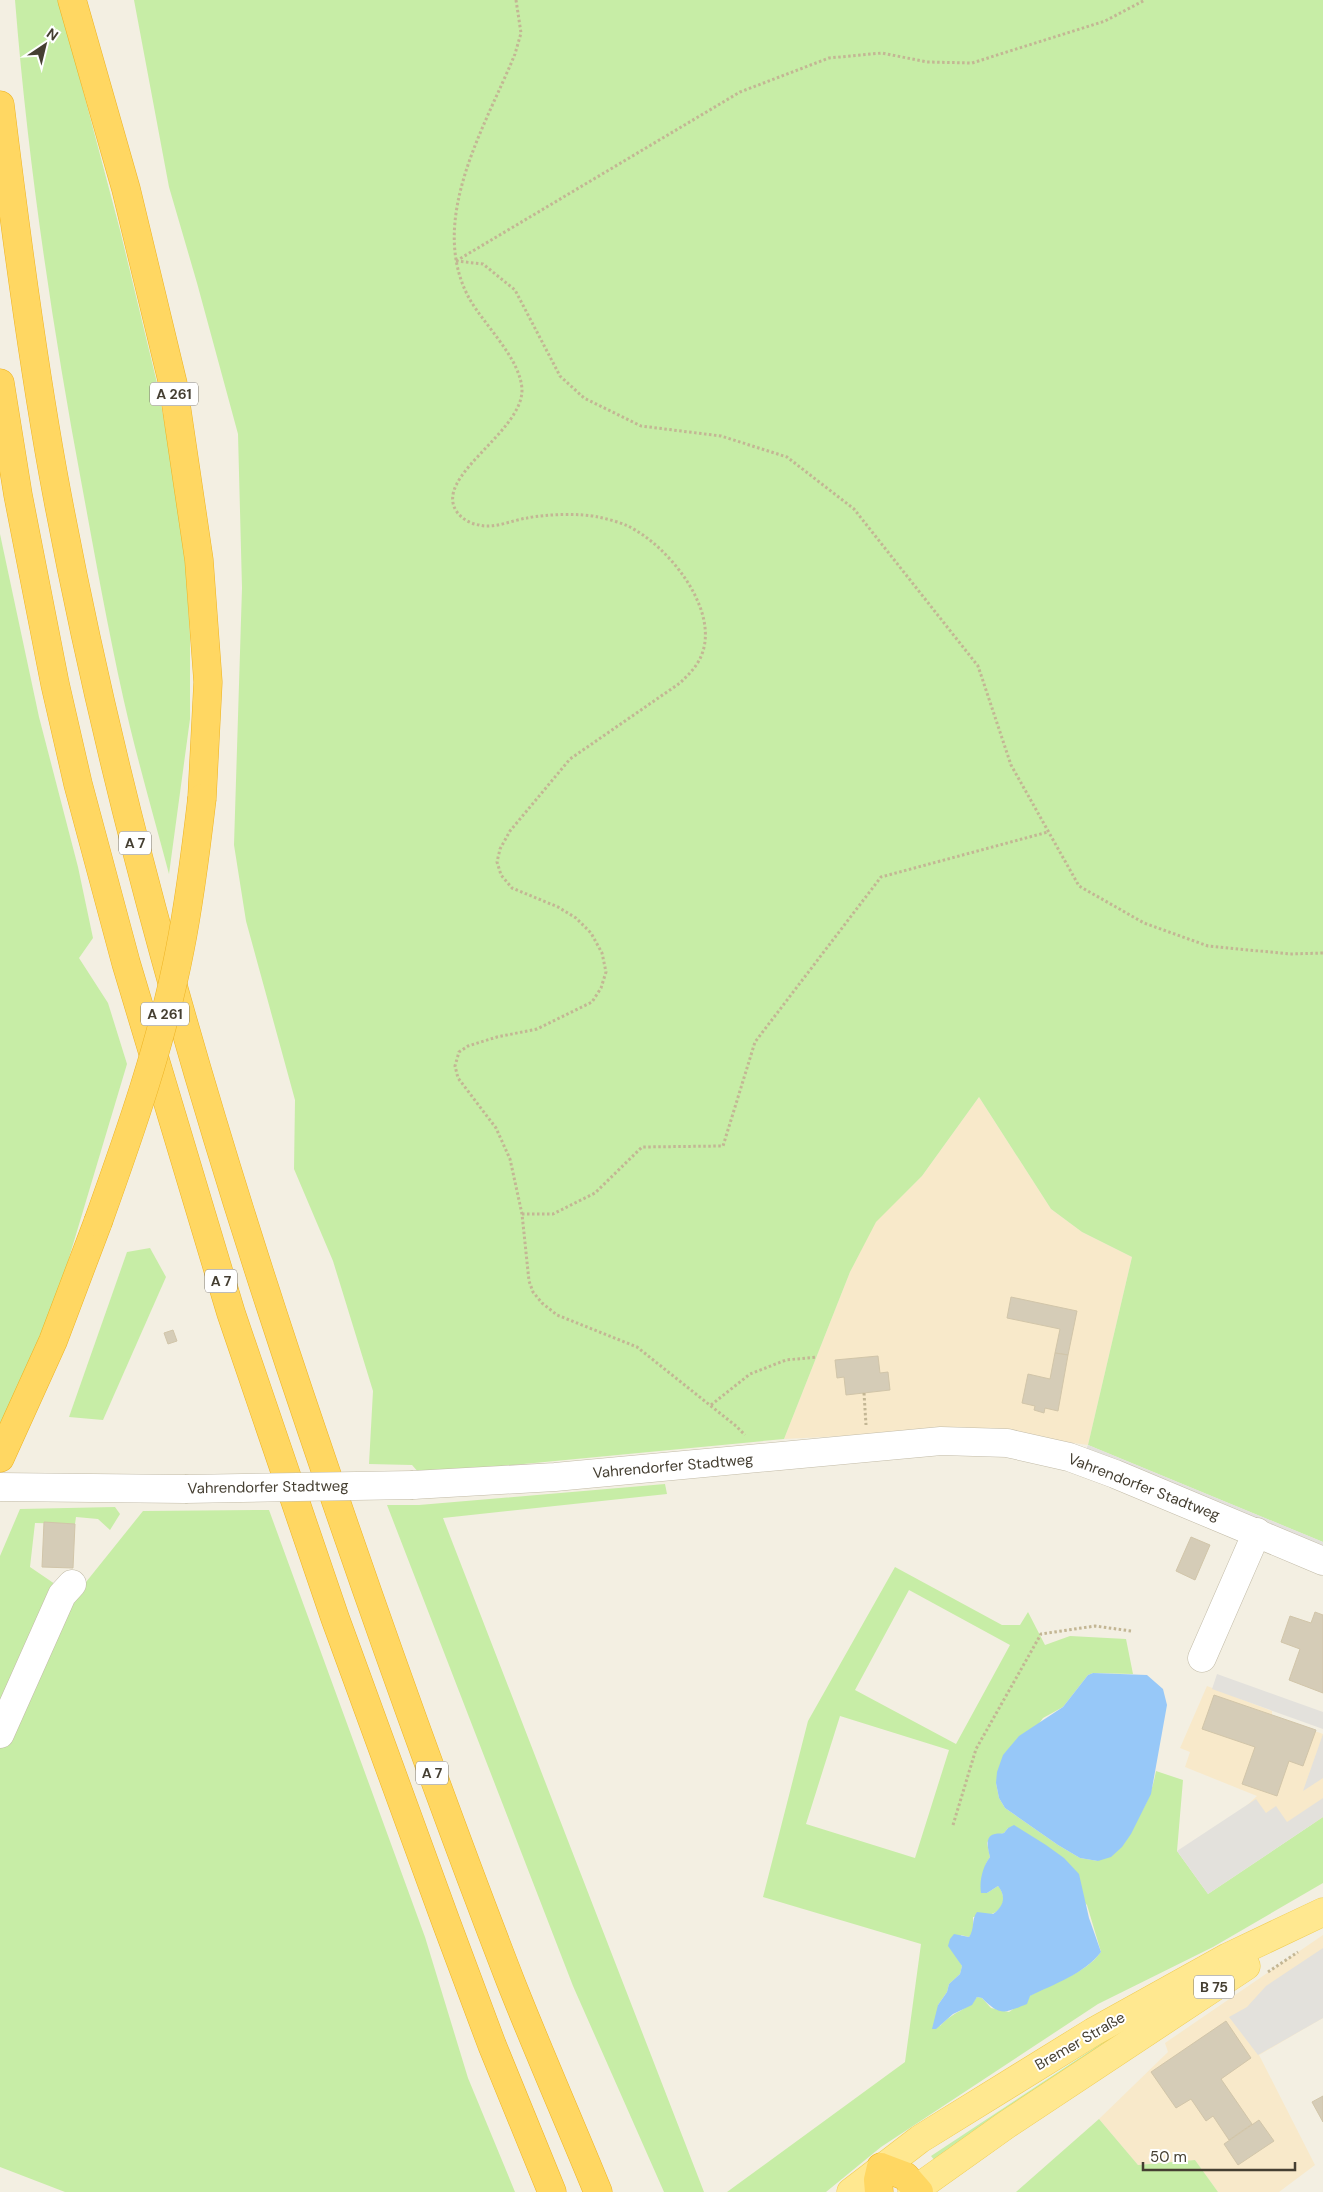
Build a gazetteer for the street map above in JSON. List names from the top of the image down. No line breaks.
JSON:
{"streets":{"highway":["A 261","A 7"],"main road":["B 75","Bremer Straße"],"street":["Vahrendorfer Stadtweg"]},"scale_bar":"50 m","north":"top right"}
